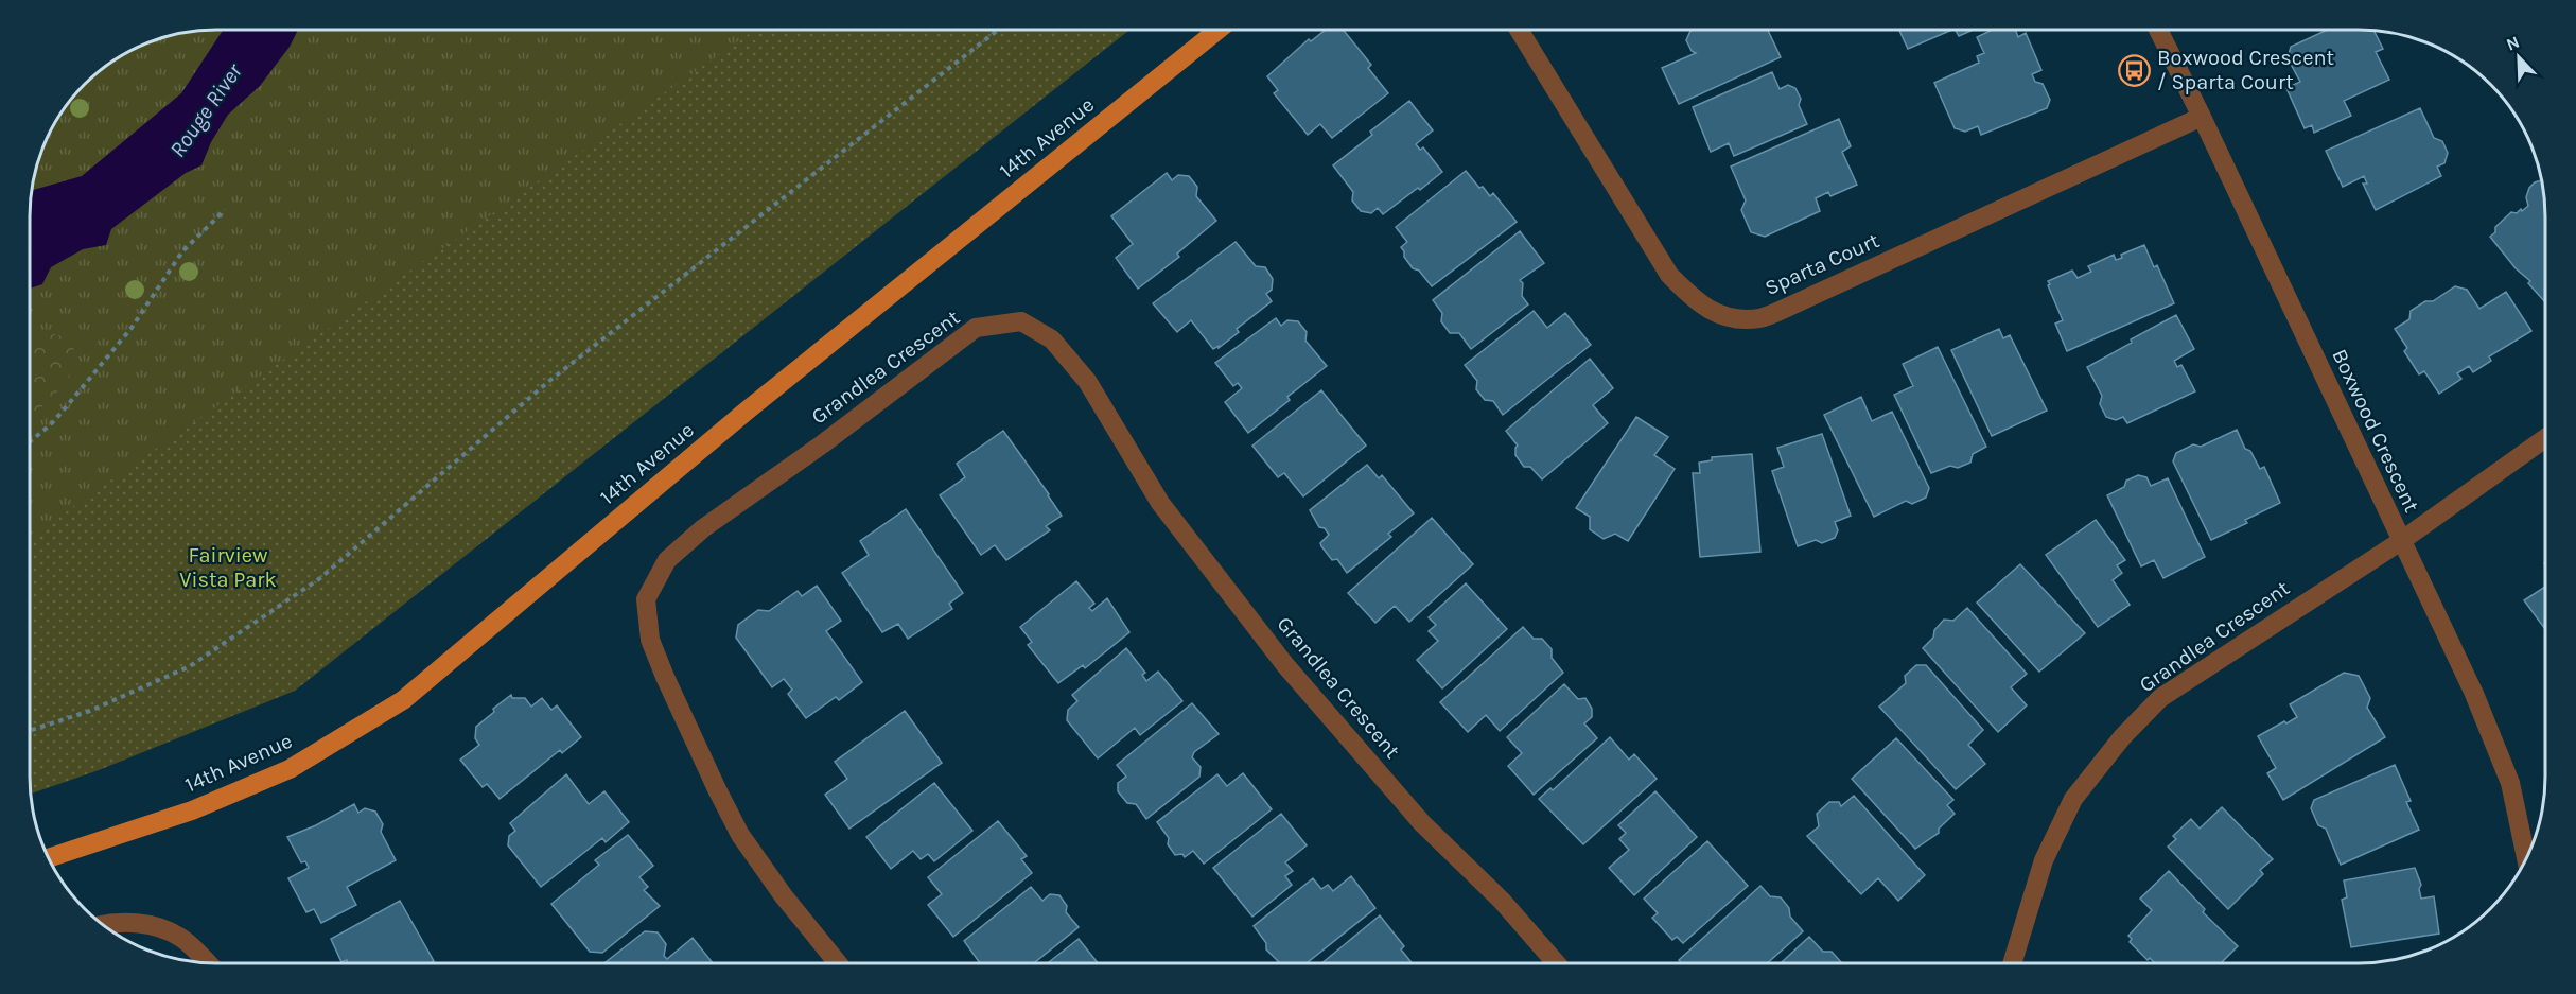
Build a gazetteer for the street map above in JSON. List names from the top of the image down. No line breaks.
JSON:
{"streets":{"main road":["14th Avenue"],"street":["Sparta Court","Grandlea Crescent","Boxwood Crescent"]},"crossings":[["Sparta Court","Boxwood Crescent"],["Grandlea Crescent","Boxwood Crescent"]],"water":["Rouge River"],"parks":["Fairview Vista Park"],"places":{"bus stop":["Boxwood Crescent / Sparta Court"]},"north":"top left"}
